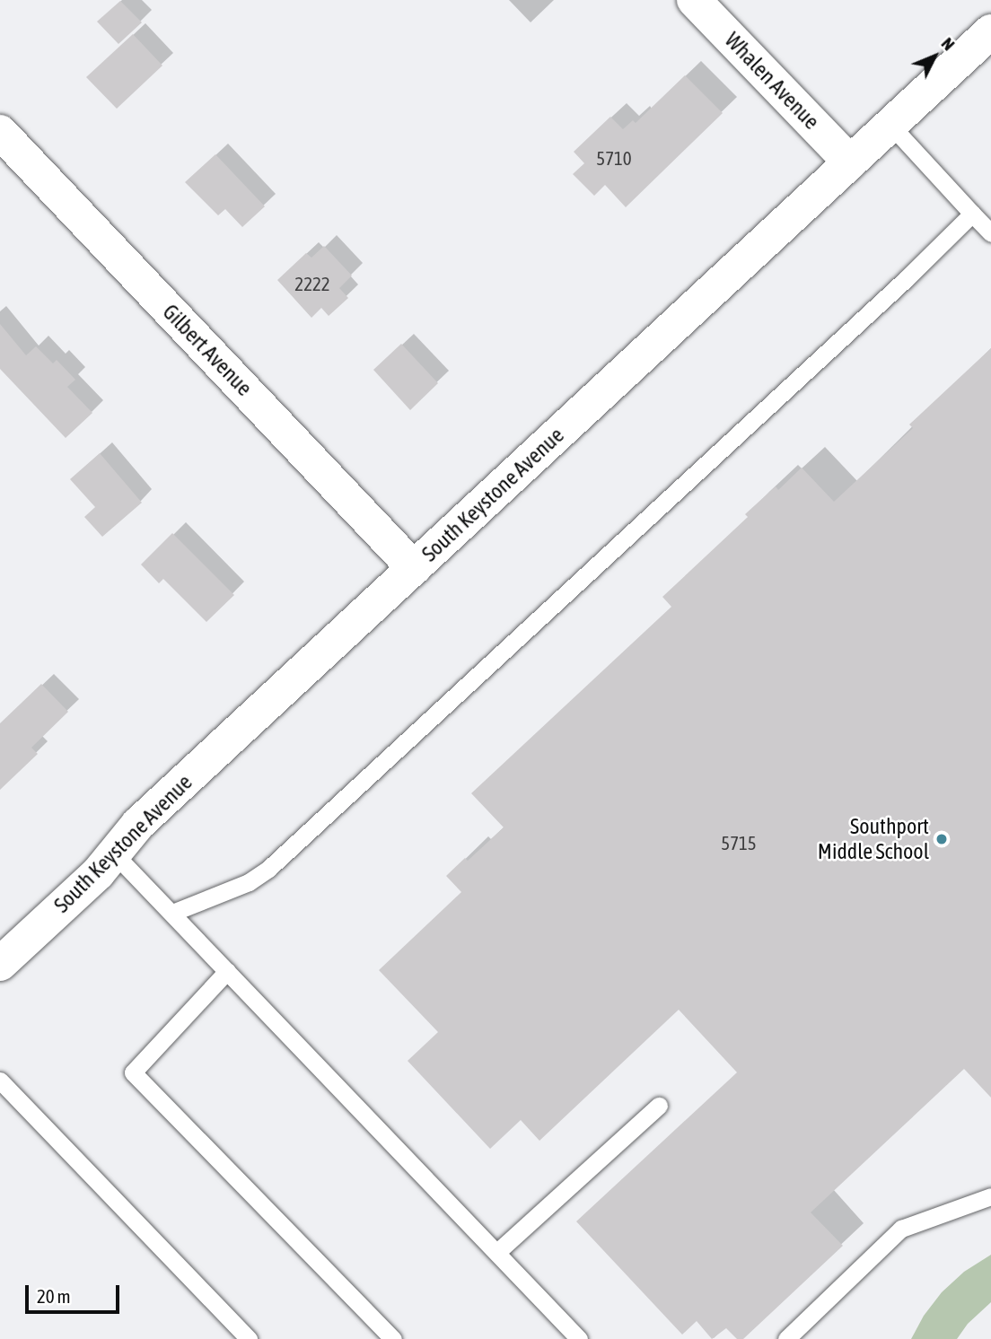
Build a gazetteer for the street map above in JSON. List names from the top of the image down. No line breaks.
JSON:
{"streets":{"main road":["Whalen Avenue","Gilbert Avenue","South Keystone Avenue"]},"crossings":[["Whalen Avenue","South Keystone Avenue"],["Gilbert Avenue","South Keystone Avenue"]],"places":["Southport Middle School"],"house_numbers":["5710","2222","5715"],"scale_bar":"20 m","north":"top right"}
